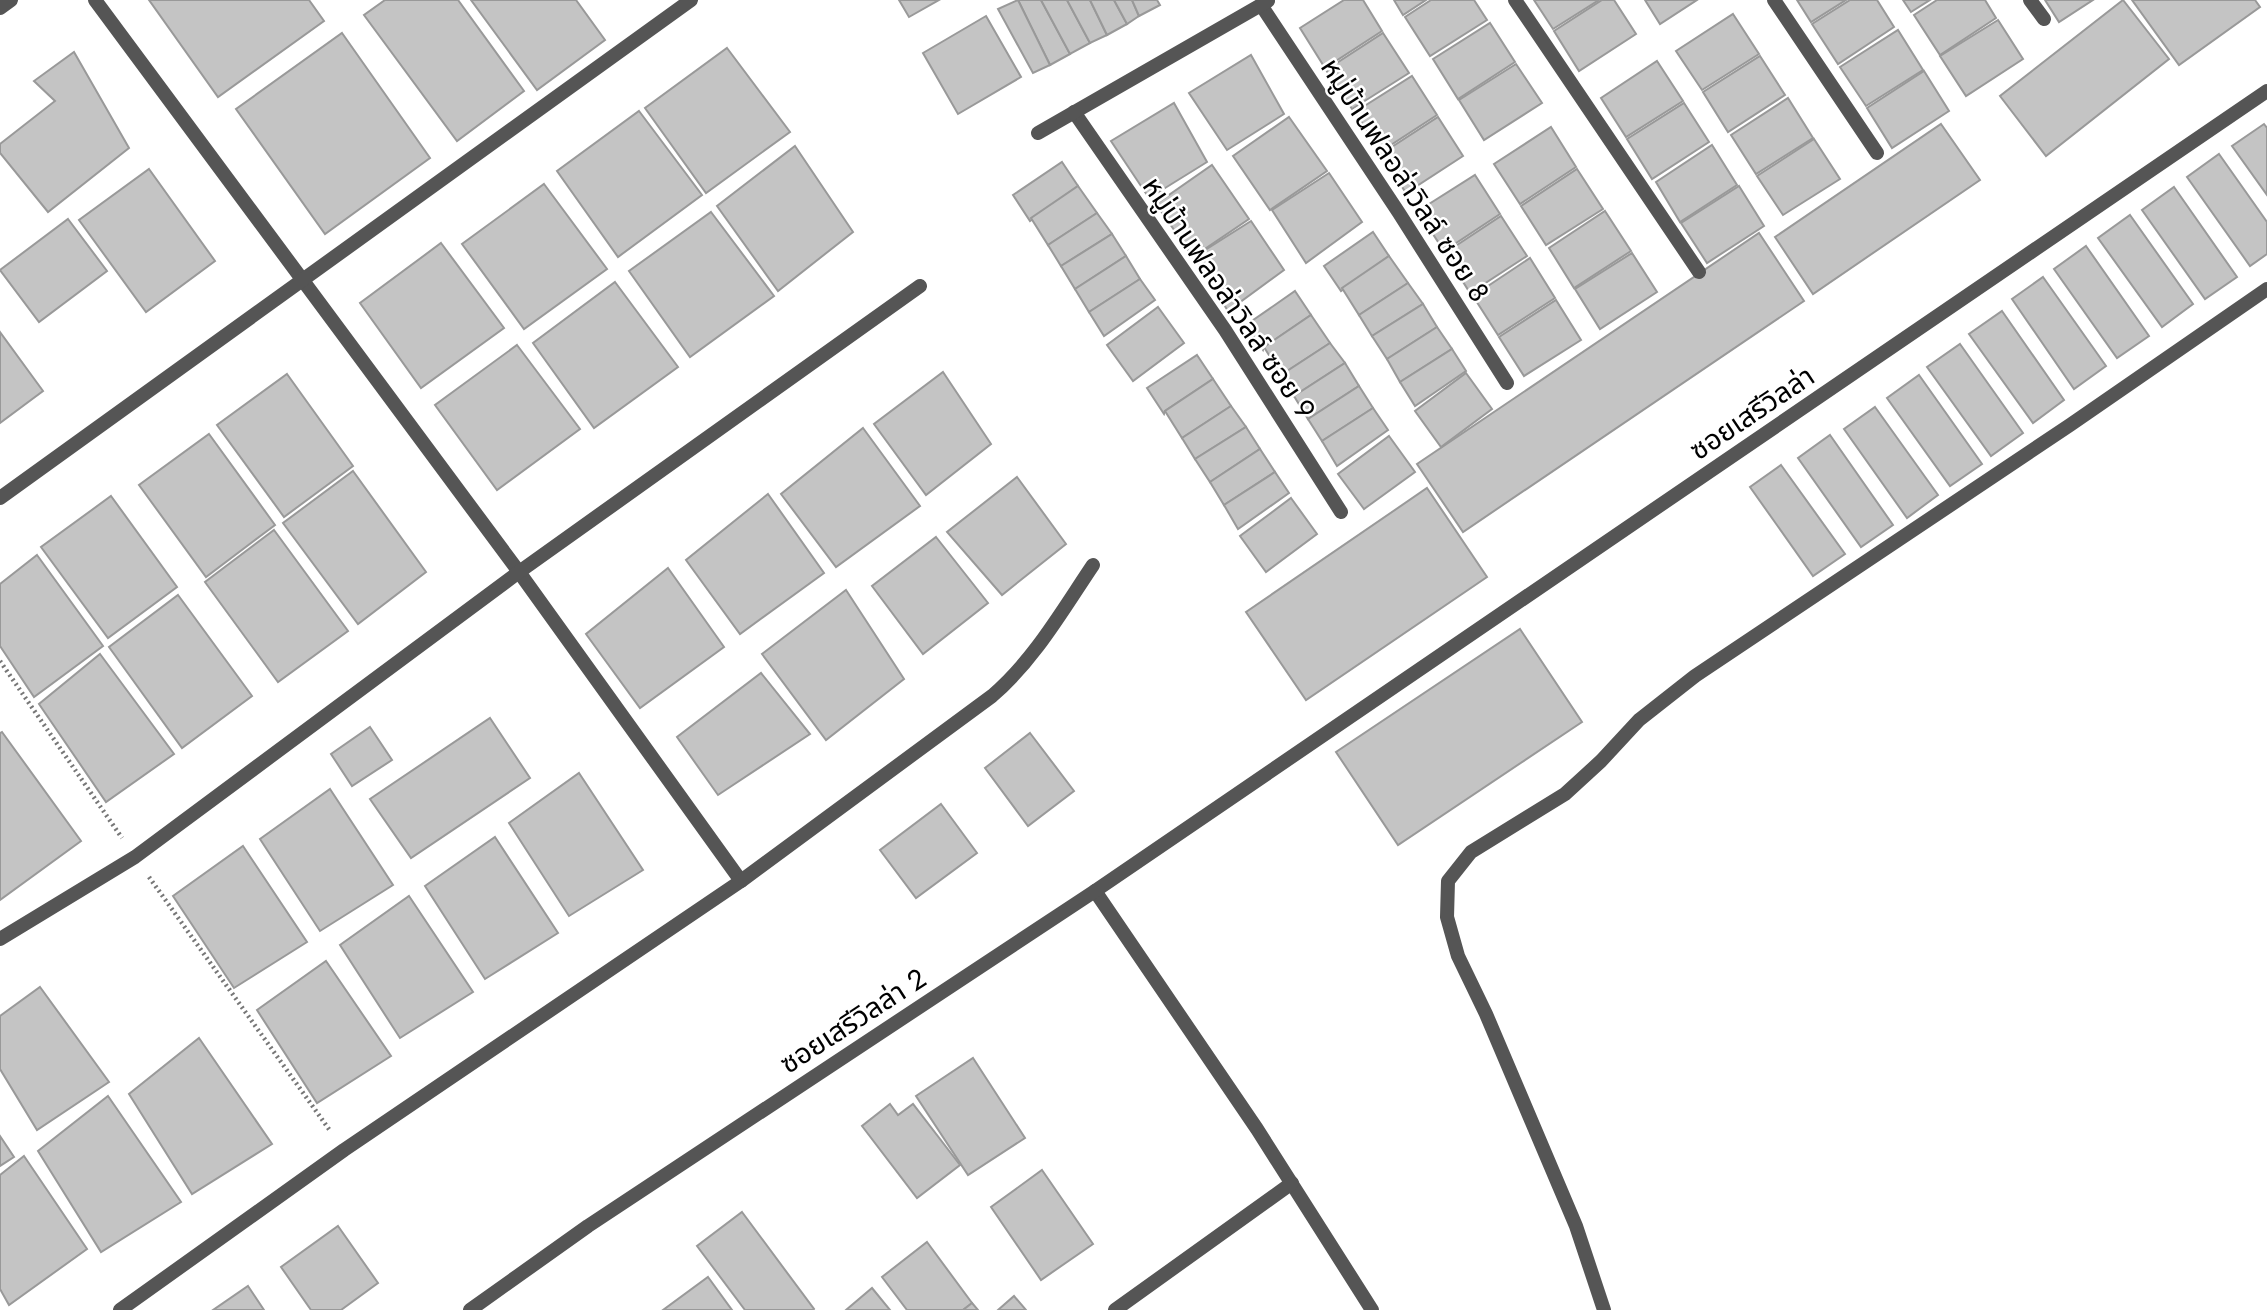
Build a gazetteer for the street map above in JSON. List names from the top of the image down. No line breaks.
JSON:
{"streets":{"street":["หมู่บ้านฟลอล่าวิลล์ ซอย 8","หมู่บ้านฟลอล่าวิลล์ ซอย 9","ซอยเสรีวิลล่า","ซอยเสรีวิลล่า 2"]},"crossings":[["ซอยเสรีวิลล่า","ซอยเสรีวิลล่า 2"]]}
